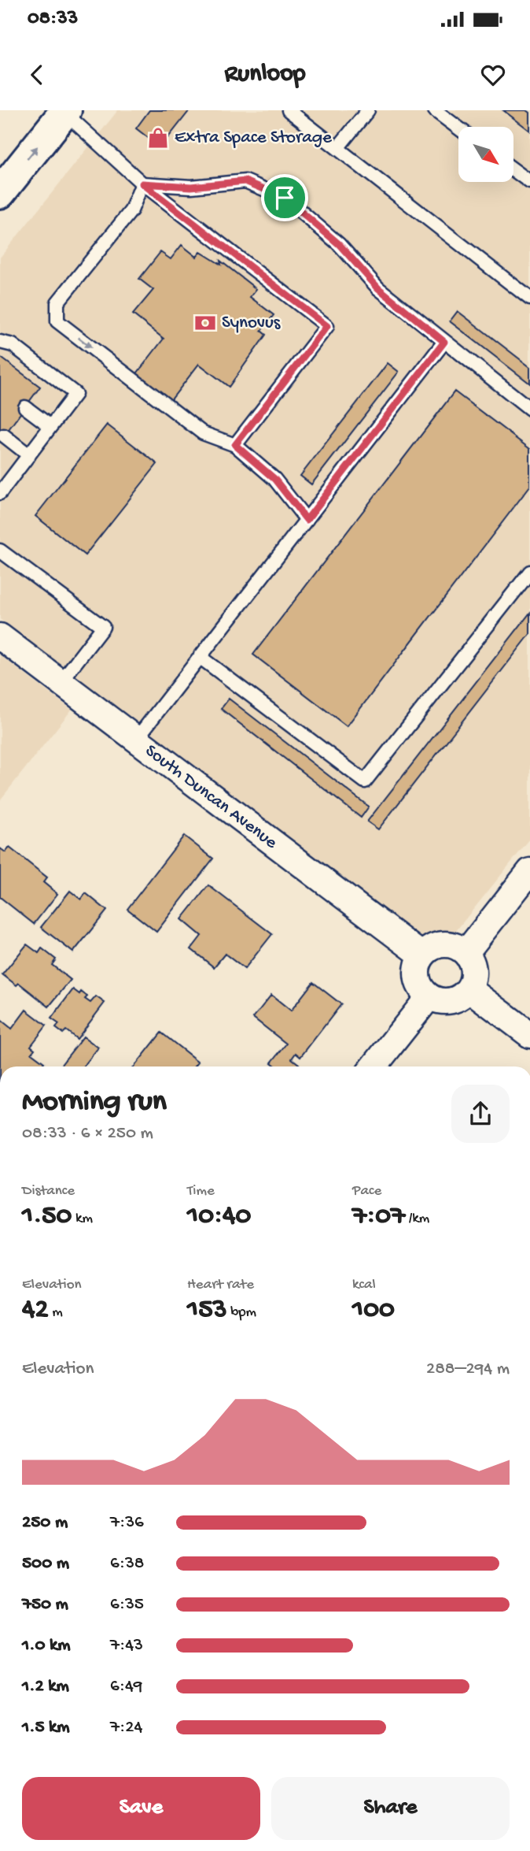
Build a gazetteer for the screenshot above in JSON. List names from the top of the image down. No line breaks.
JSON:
{"streets":{"street":["South Duncan Avenue"]},"places":{"shop":["Extra Space Storage"],"bank":["Synovus"]},"north":"bottom right","page":{"status":"08:33","header":"Runloop","heading":["Morning run","08:33 · 6 × 250 m"],"stats":[["Distance","1.50 km"],["Time","10:40"],["Pace","7:07 /km"],["Elevation","42 m"],["Heart rate","153 bpm"],["kcal","100"]],"chart":["Elevation","288–294 m"],"list":[{"name":"250 m","note":"7:36"},{"name":"500 m","note":"6:38"},{"name":"750 m","note":"6:35"},{"name":"1.0 km","note":"7:43"},{"name":"1.2 km","note":"6:49"},{"name":"1.5 km","note":"7:24"}],"buttons":["Save","Share"]}}
